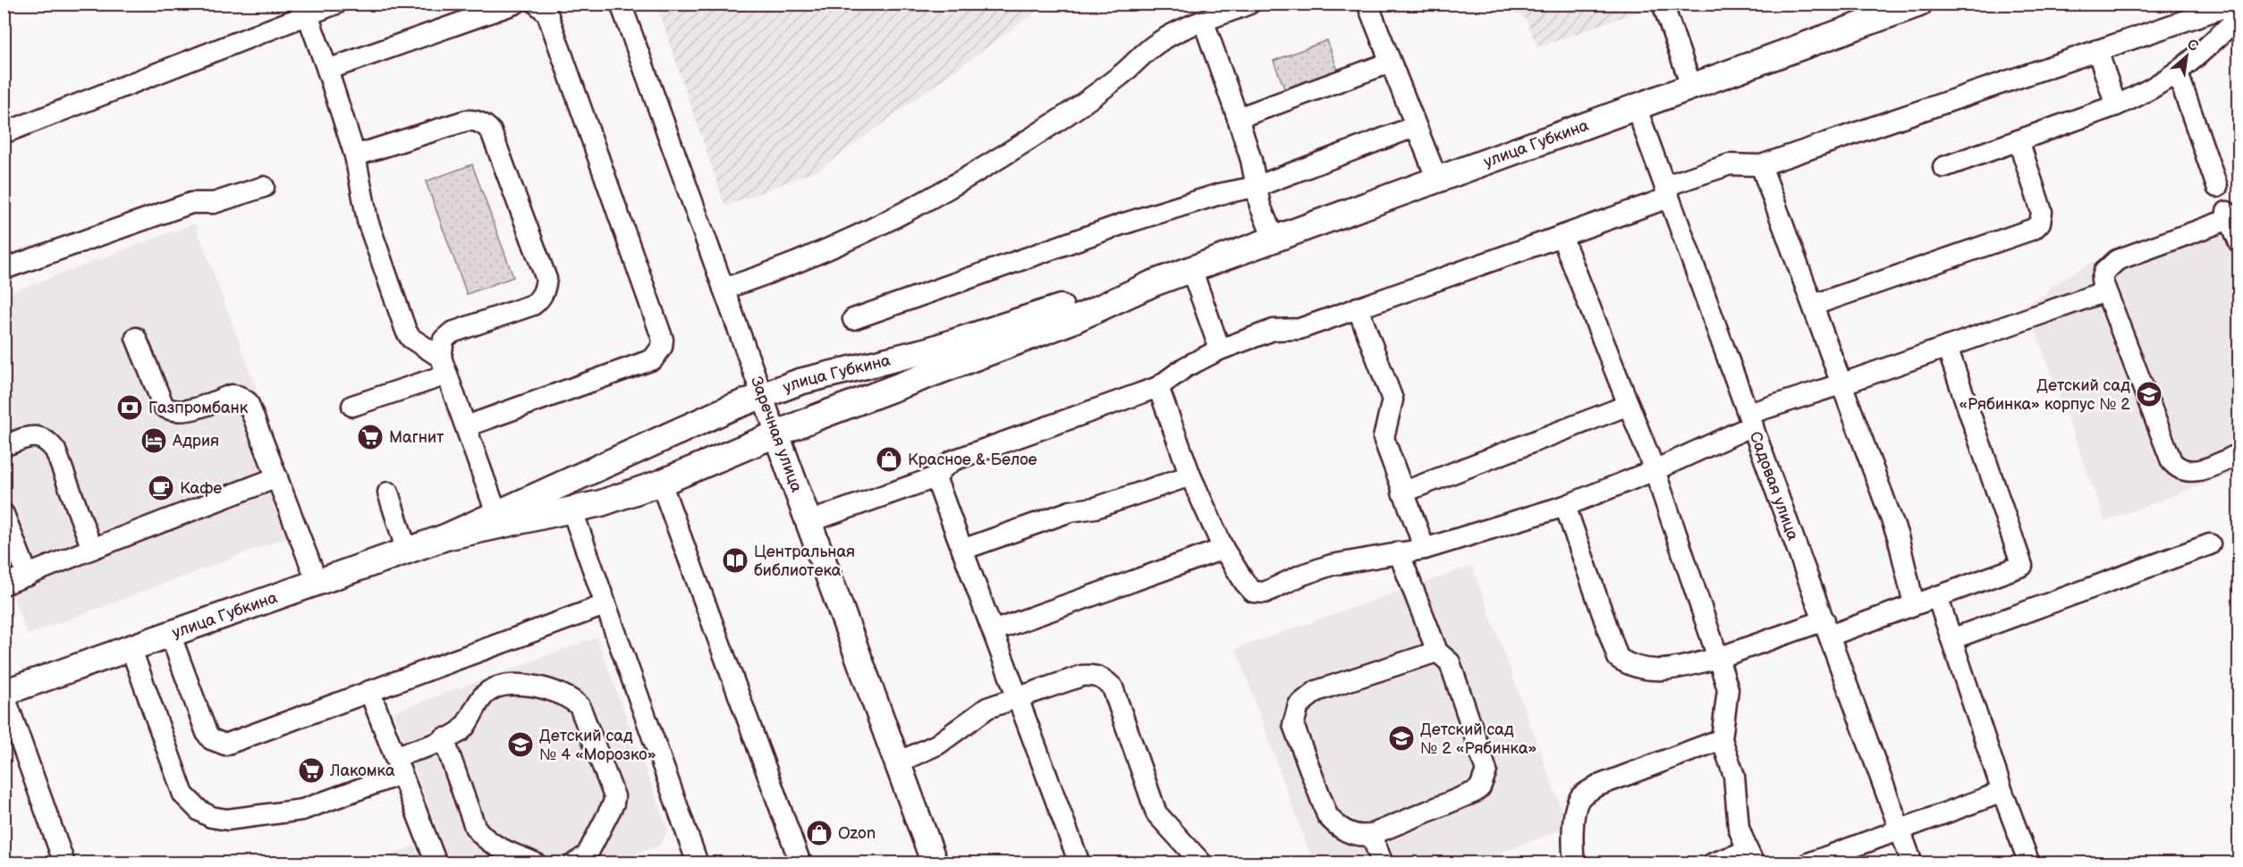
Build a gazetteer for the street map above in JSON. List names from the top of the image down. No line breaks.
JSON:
{"streets":{"main road":["улица Губкина","Заречная улица"],"street":["Садовая улица"]},"crossings":[["улица Губкина","Заречная улица"],["улица Губкина","Садовая улица"]],"places":{"school or university":["Детский сад «Рябинка» корпус № 2","Детский сад № 2 «Рябинка»","Детский сад № 4 «Морозко»"],"bank":["Газпромбанк"],"supermarket":["Магнит","Лакомка"],"hotel":["Адрия"],"shop":["Красное & Белое","Ozon"],"cafe":["Кафе"],"library":["Центральная библиотека"]},"north":"top right"}
